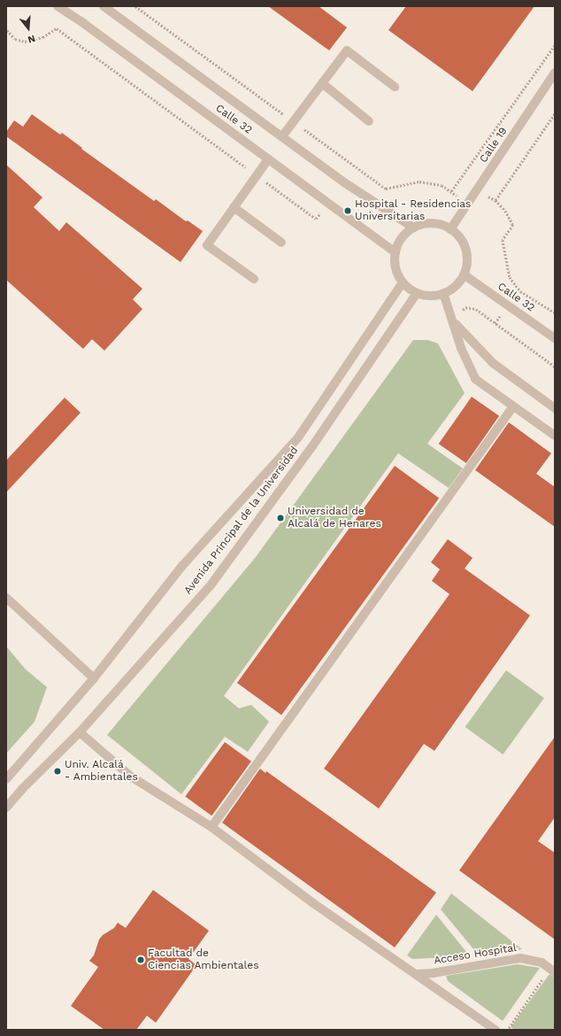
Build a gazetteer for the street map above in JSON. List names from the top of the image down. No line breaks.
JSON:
{"streets":{"street":["Calle 32","Calle 19","Avenida Principal de la Universidad","Acceso Hospital"]},"crossings":[["Calle 32","Calle 19"],["Calle 32","Avenida Principal de la Universidad"],["Calle 19","Avenida Principal de la Universidad"]],"places":["Hospital - Residencias Universitarias","Universidad de Alcalá de Henares","Univ. Alcalá - Ambientales","Facultad de Ciencias Ambientales"],"north":"bottom"}
